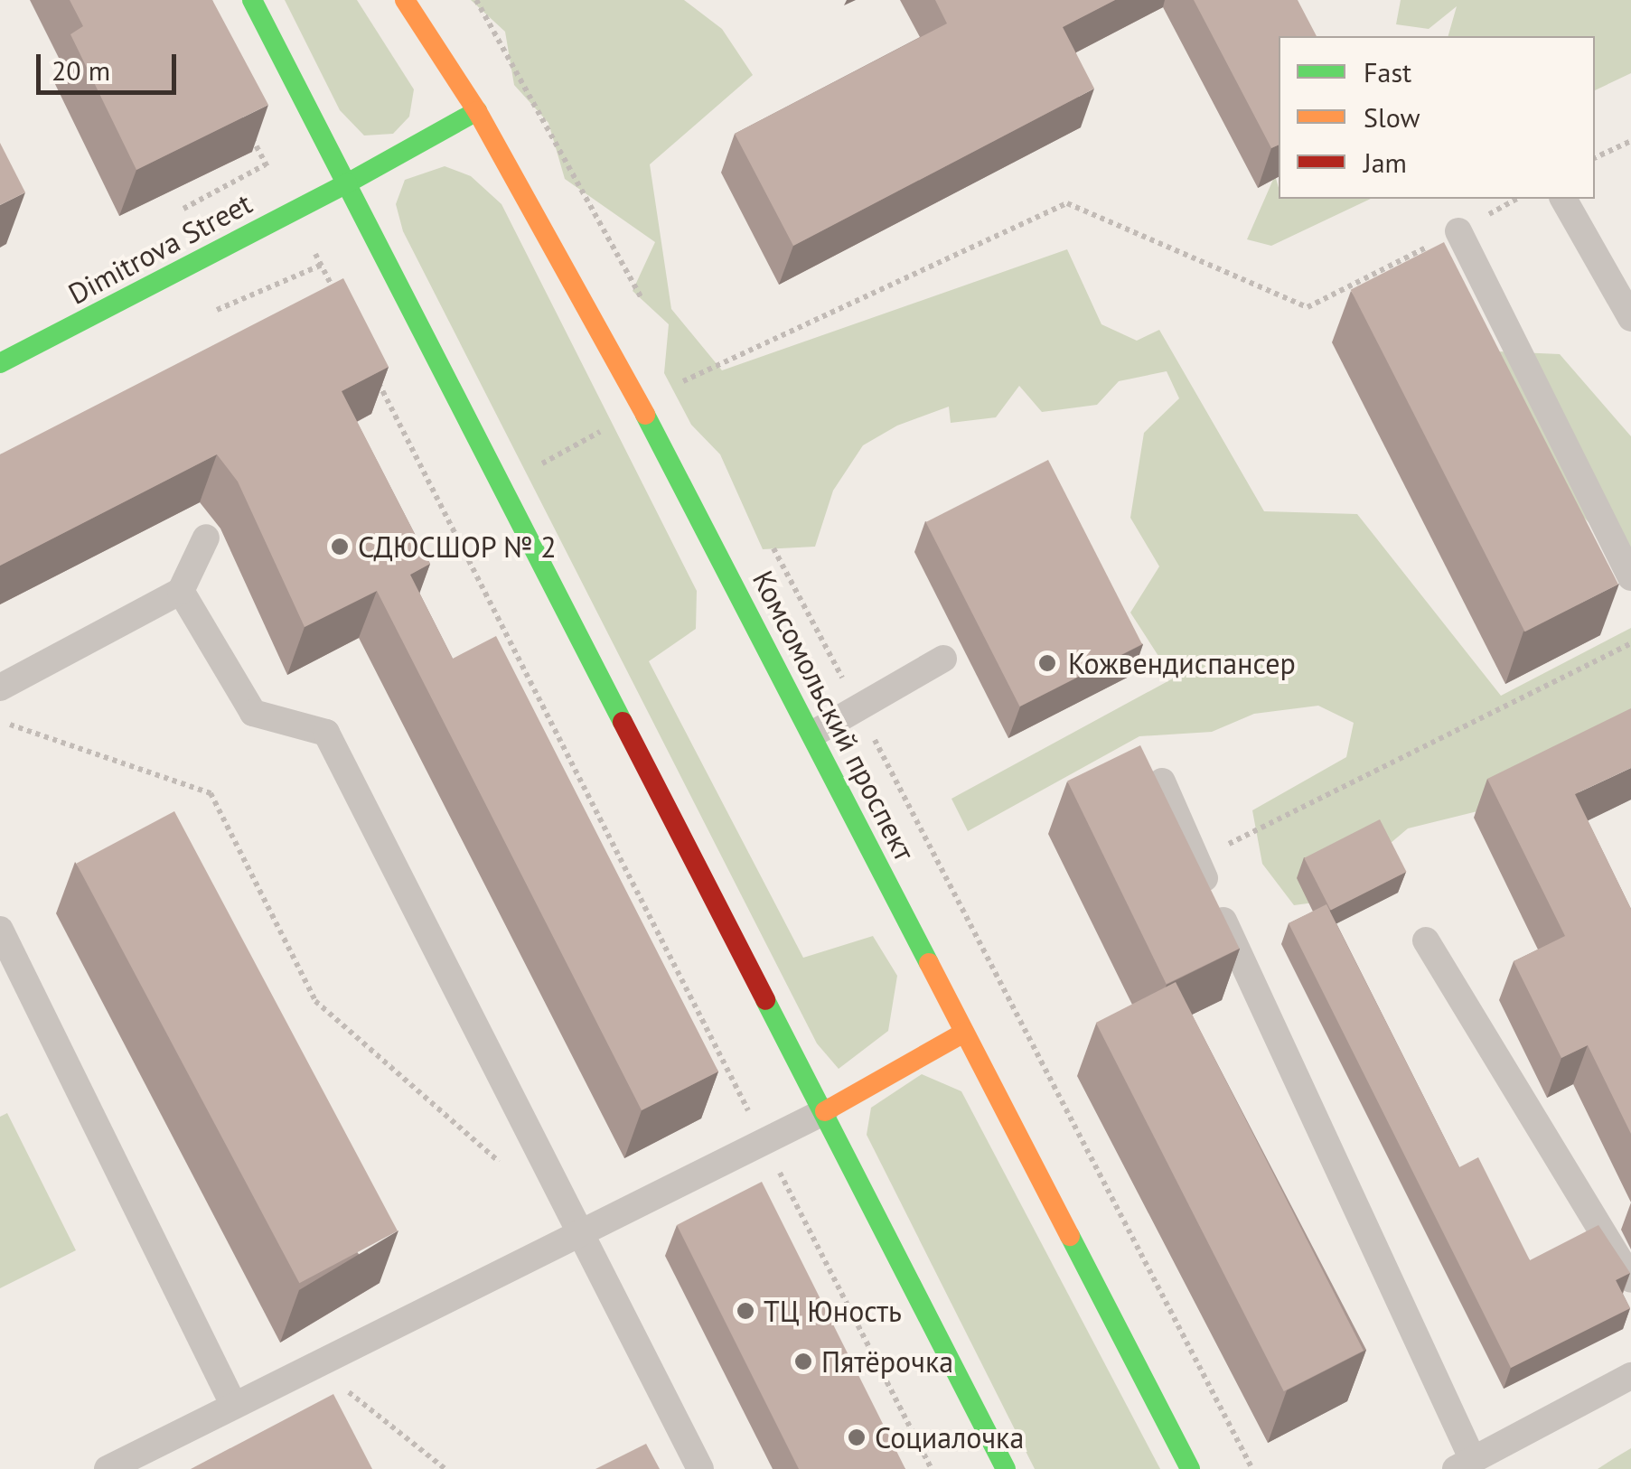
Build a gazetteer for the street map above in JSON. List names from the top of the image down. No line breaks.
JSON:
{"streets":{"main road":["Dimitrova Street","Комсомольский проспект"]},"crossings":[["Dimitrova Street","Комсомольский проспект"]],"places":["СДЮСШОР № 2","Кожвендиспансер","ТЦ Юность","Пятёрочка","Социалочка"],"legend":["Fast","Slow","Jam"],"scale_bar":"20 m"}
